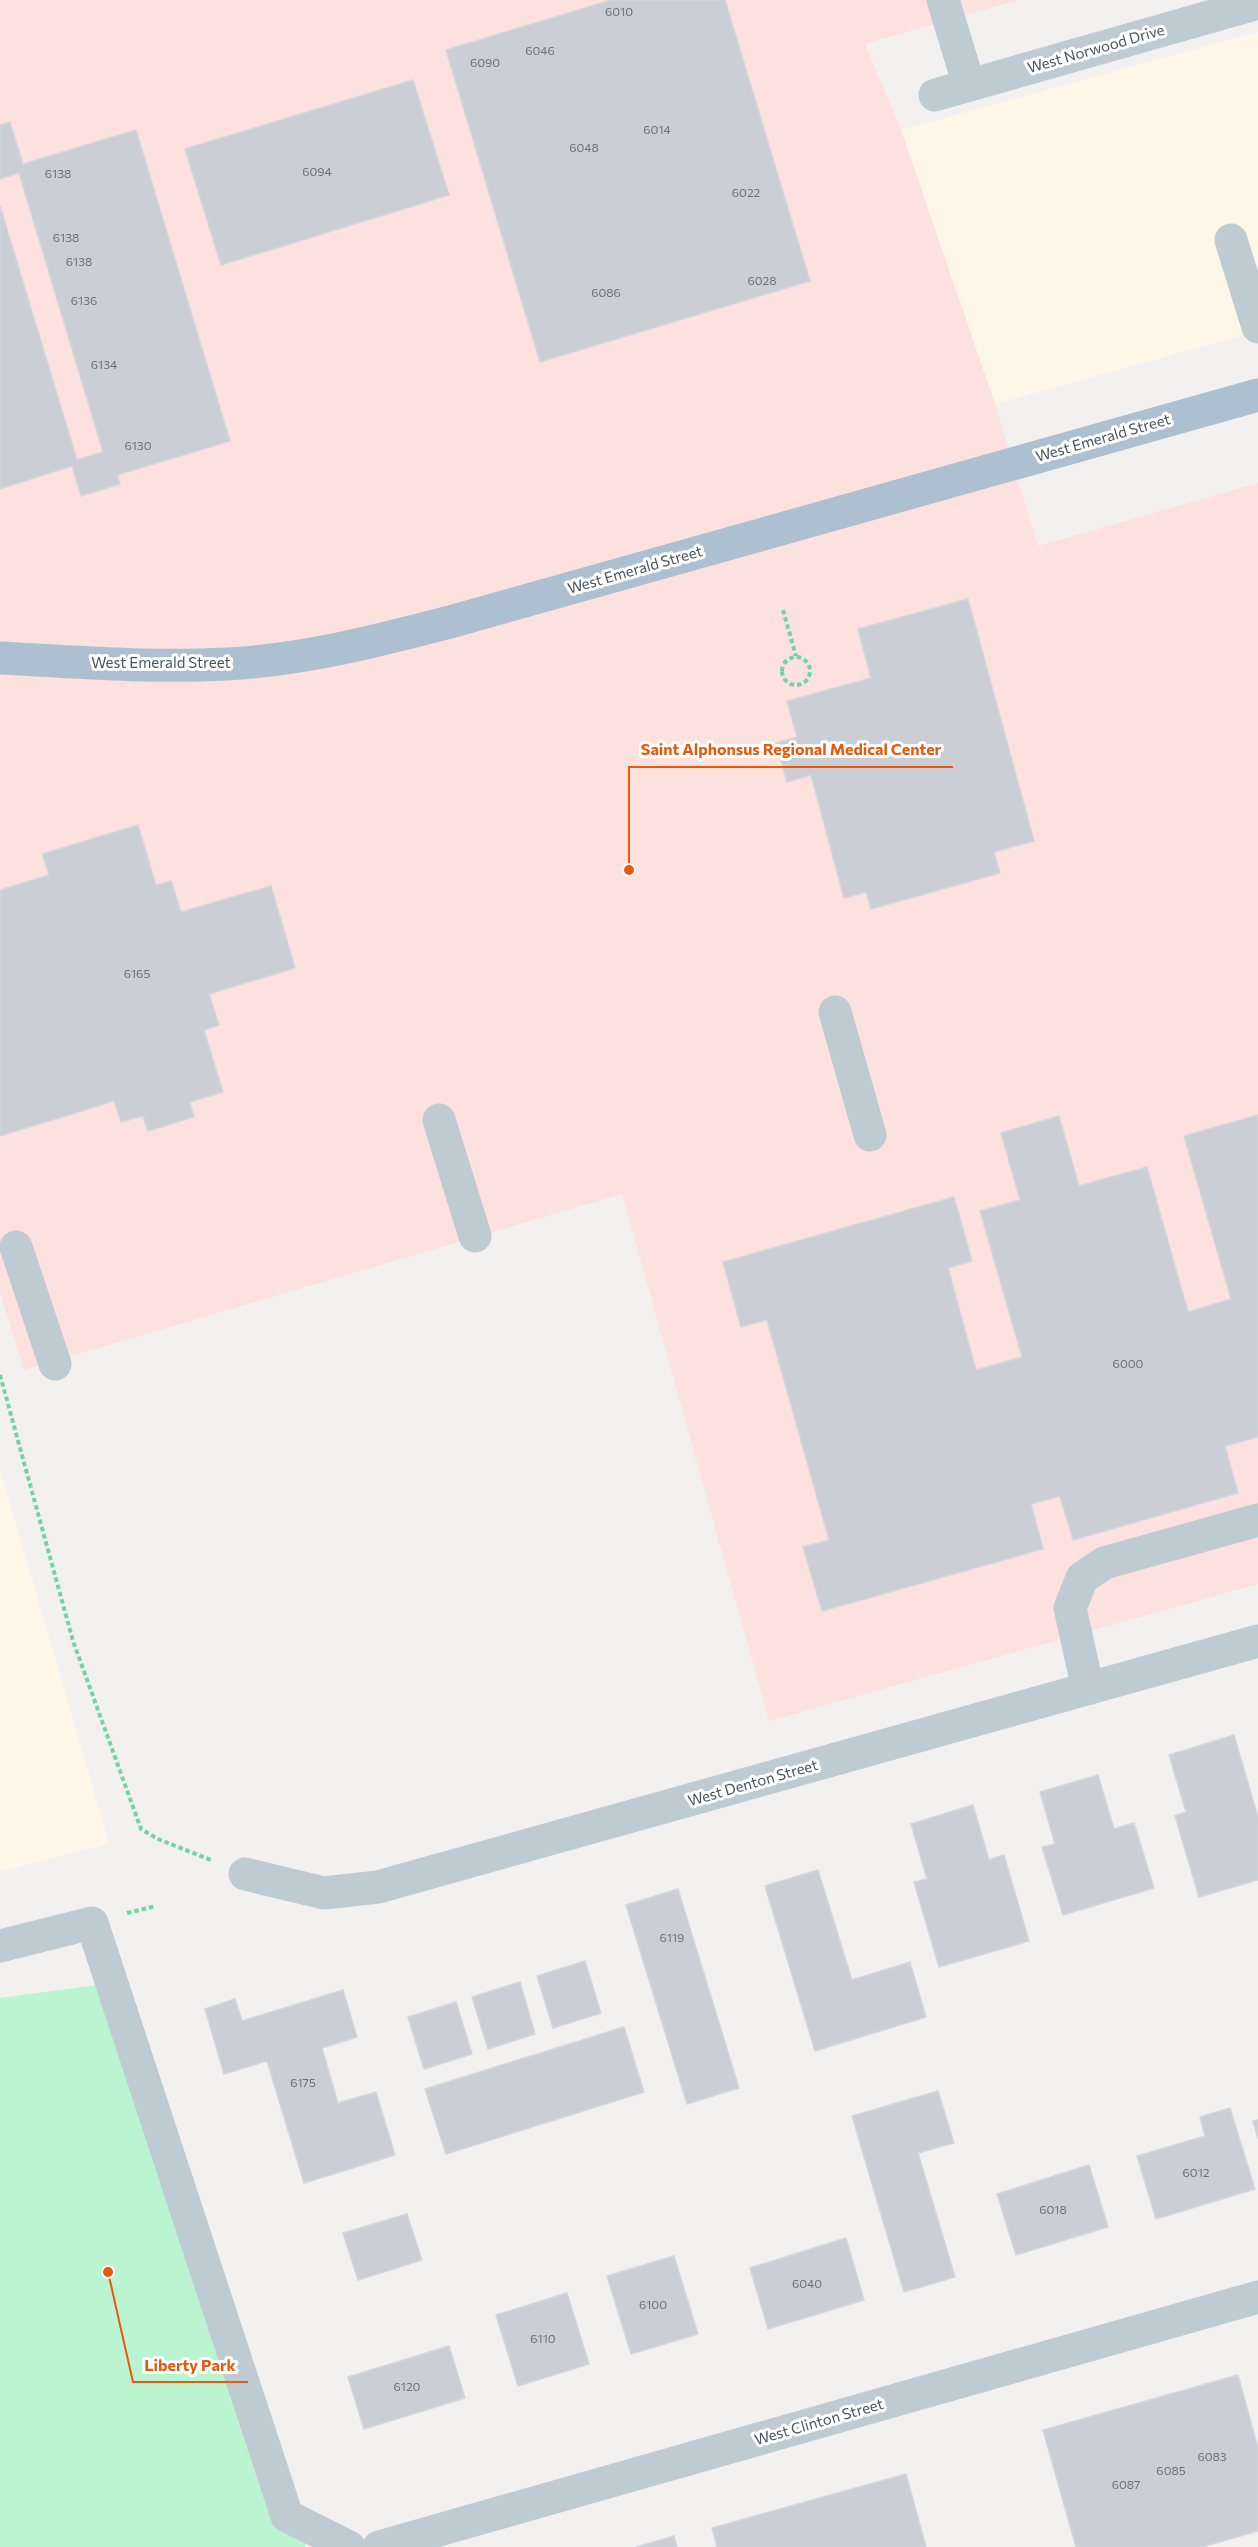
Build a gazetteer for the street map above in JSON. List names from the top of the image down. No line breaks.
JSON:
{"streets":{"main road":["West Emerald Street"],"street":["West Norwood Drive","West Denton Street","West Clinton Street"]},"places":["Saint Alphonsus Regional Medical Center","Liberty Park"],"house_numbers":["6010","6046","6090","6014","6048","6094","6138","6022","6138","6138","6028","6086","6136","6134","6130","6165","6000","6119","6175","6012","6018","6040","6100","6110","6120","6083","6085","6087"]}
